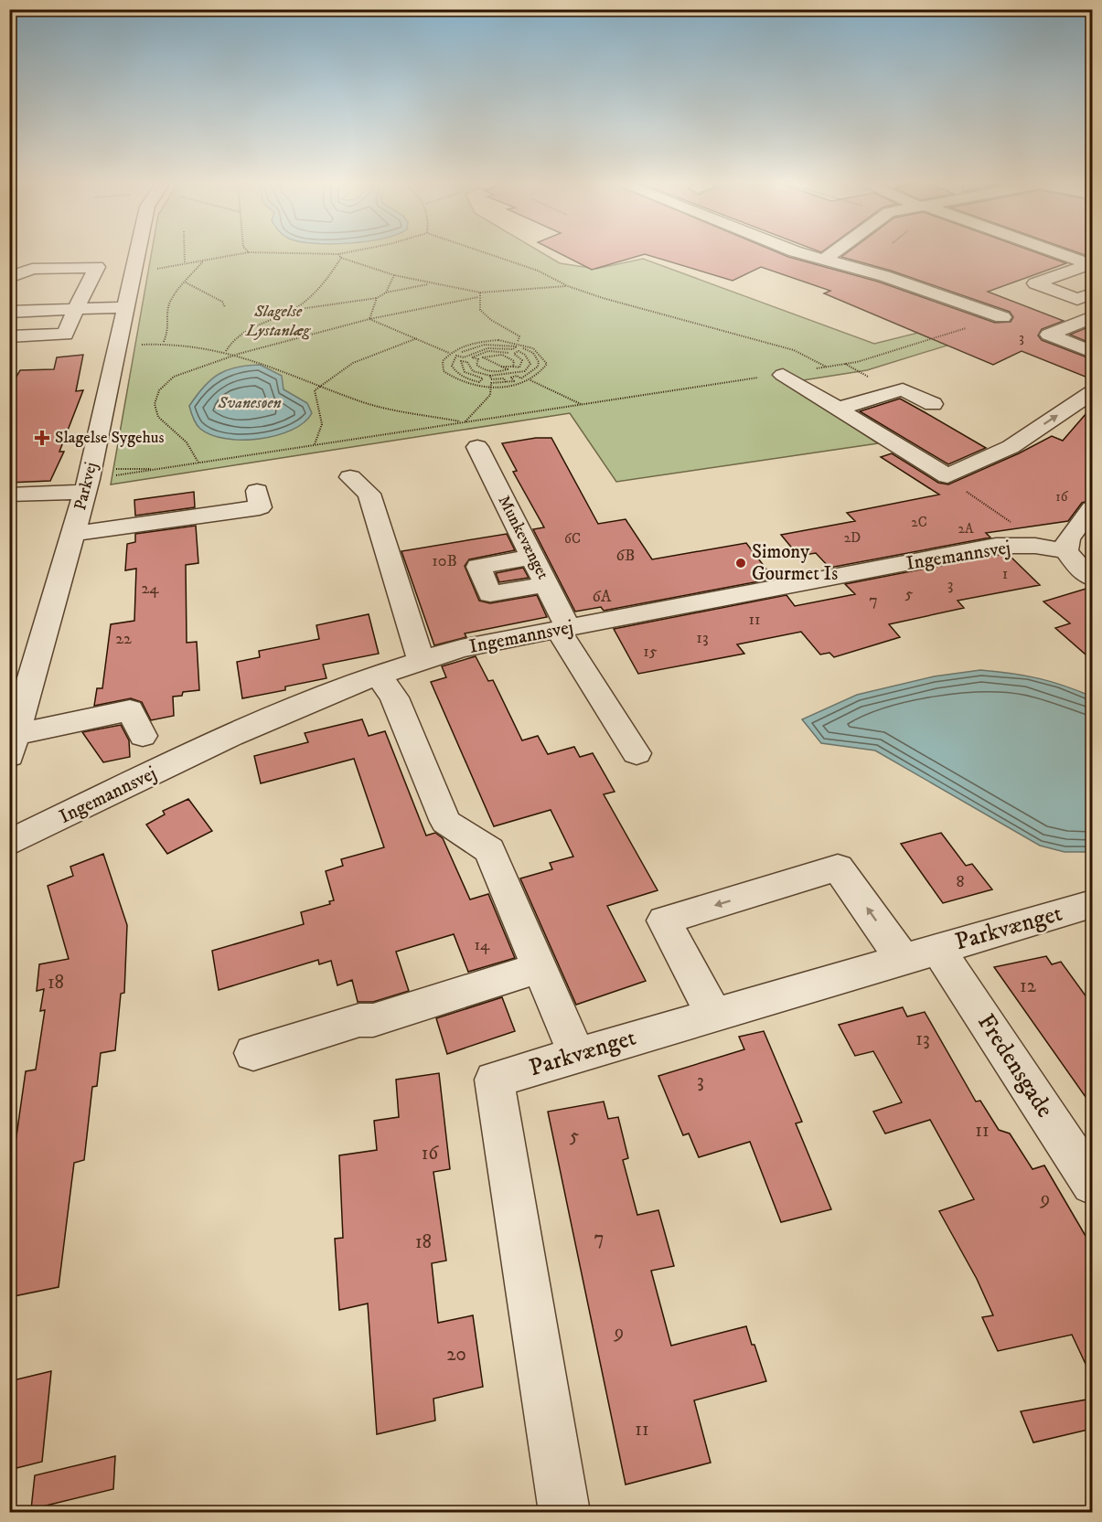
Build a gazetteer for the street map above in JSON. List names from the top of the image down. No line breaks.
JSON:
{"streets":{"street":["Parkvej","Munkevænget","Ingemannsvej","Parkvænget","Fredensgade"]},"crossings":[["Munkevænget","Ingemannsvej"],["Parkvænget","Fredensgade"]],"water":["Svanesøen"],"parks":["Slagelse Lystanlæg"],"places":{"health":["Slagelse Sygehus"],"other":["Simony Gourmet Is"]},"house_numbers":["3","16","2C","2A","2D","6C","6B","10B","1","3","24","5","6A","7","11","13","22","15","8","14","18","12","13","3","11","5","16","9","7","18","9","20","11"]}
